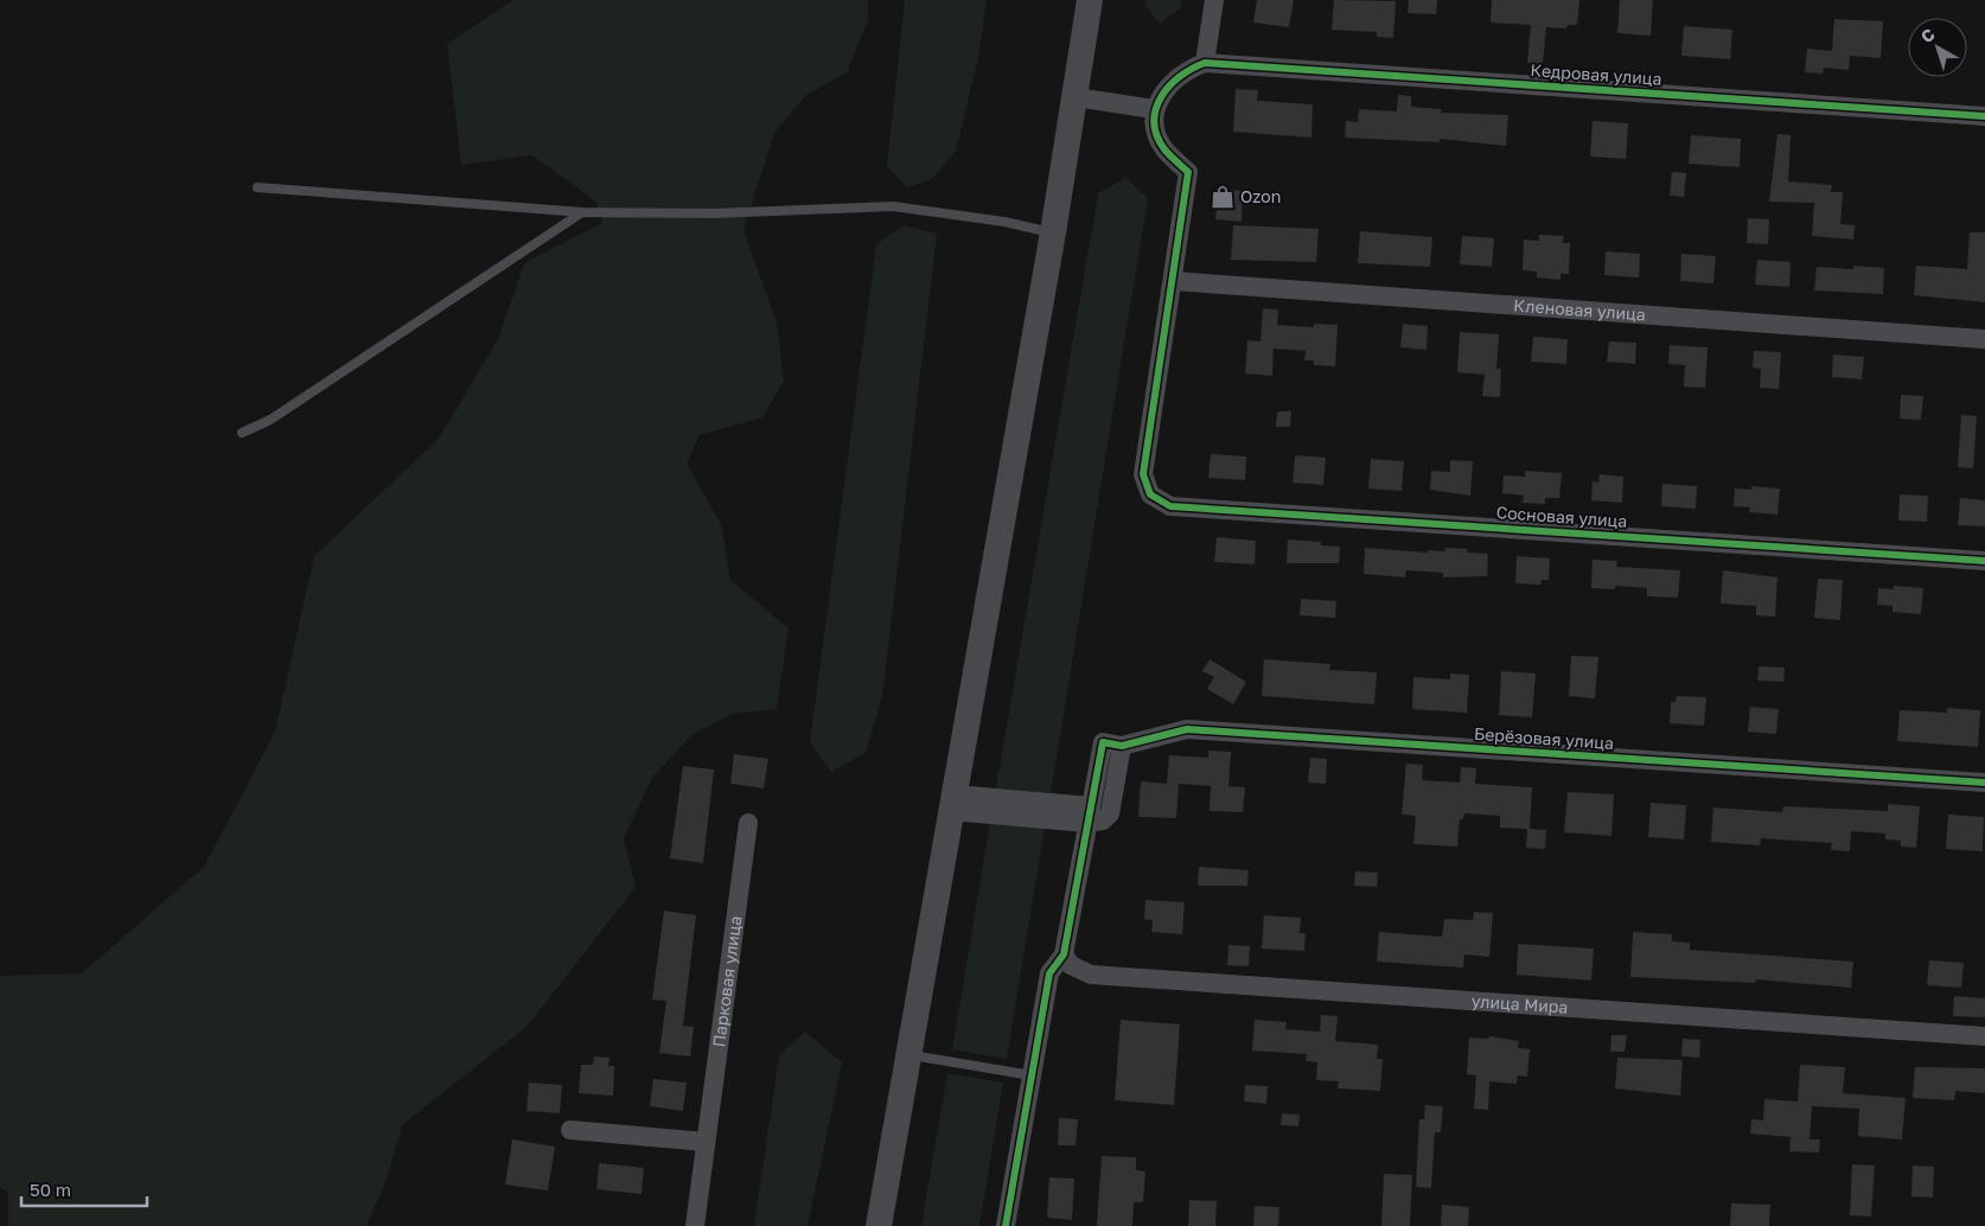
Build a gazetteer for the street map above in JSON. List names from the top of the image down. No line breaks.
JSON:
{"streets":{"street":["Кедровая улица","Кленовая улица","Сосновая улица","Берёзовая улица","Парковая улица","улица Мира"]},"crossings":[["Кленовая улица","Сосновая улица"]],"places":{"shop":["Ozon"]},"scale_bar":"50 m","north":"top left"}
